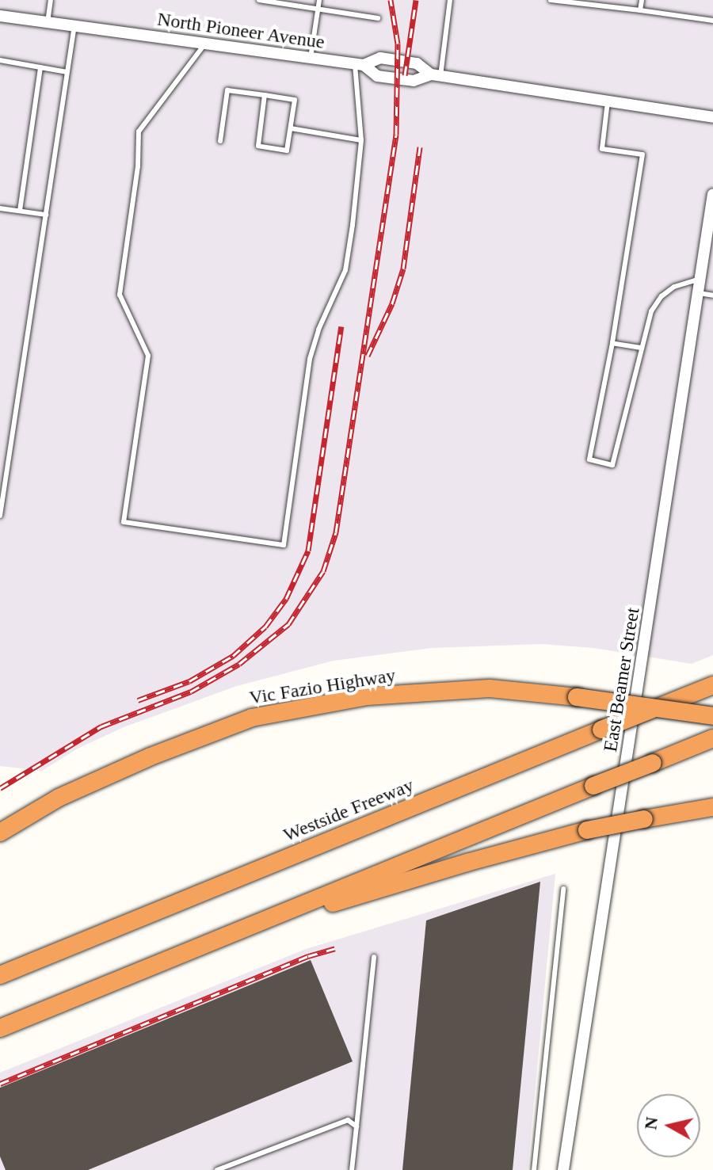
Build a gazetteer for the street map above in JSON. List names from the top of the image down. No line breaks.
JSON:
{"streets":{"highway":["Vic Fazio Highway","Westside Freeway"],"street":["North Pioneer Avenue","East Beamer Street"]},"north":"left"}
